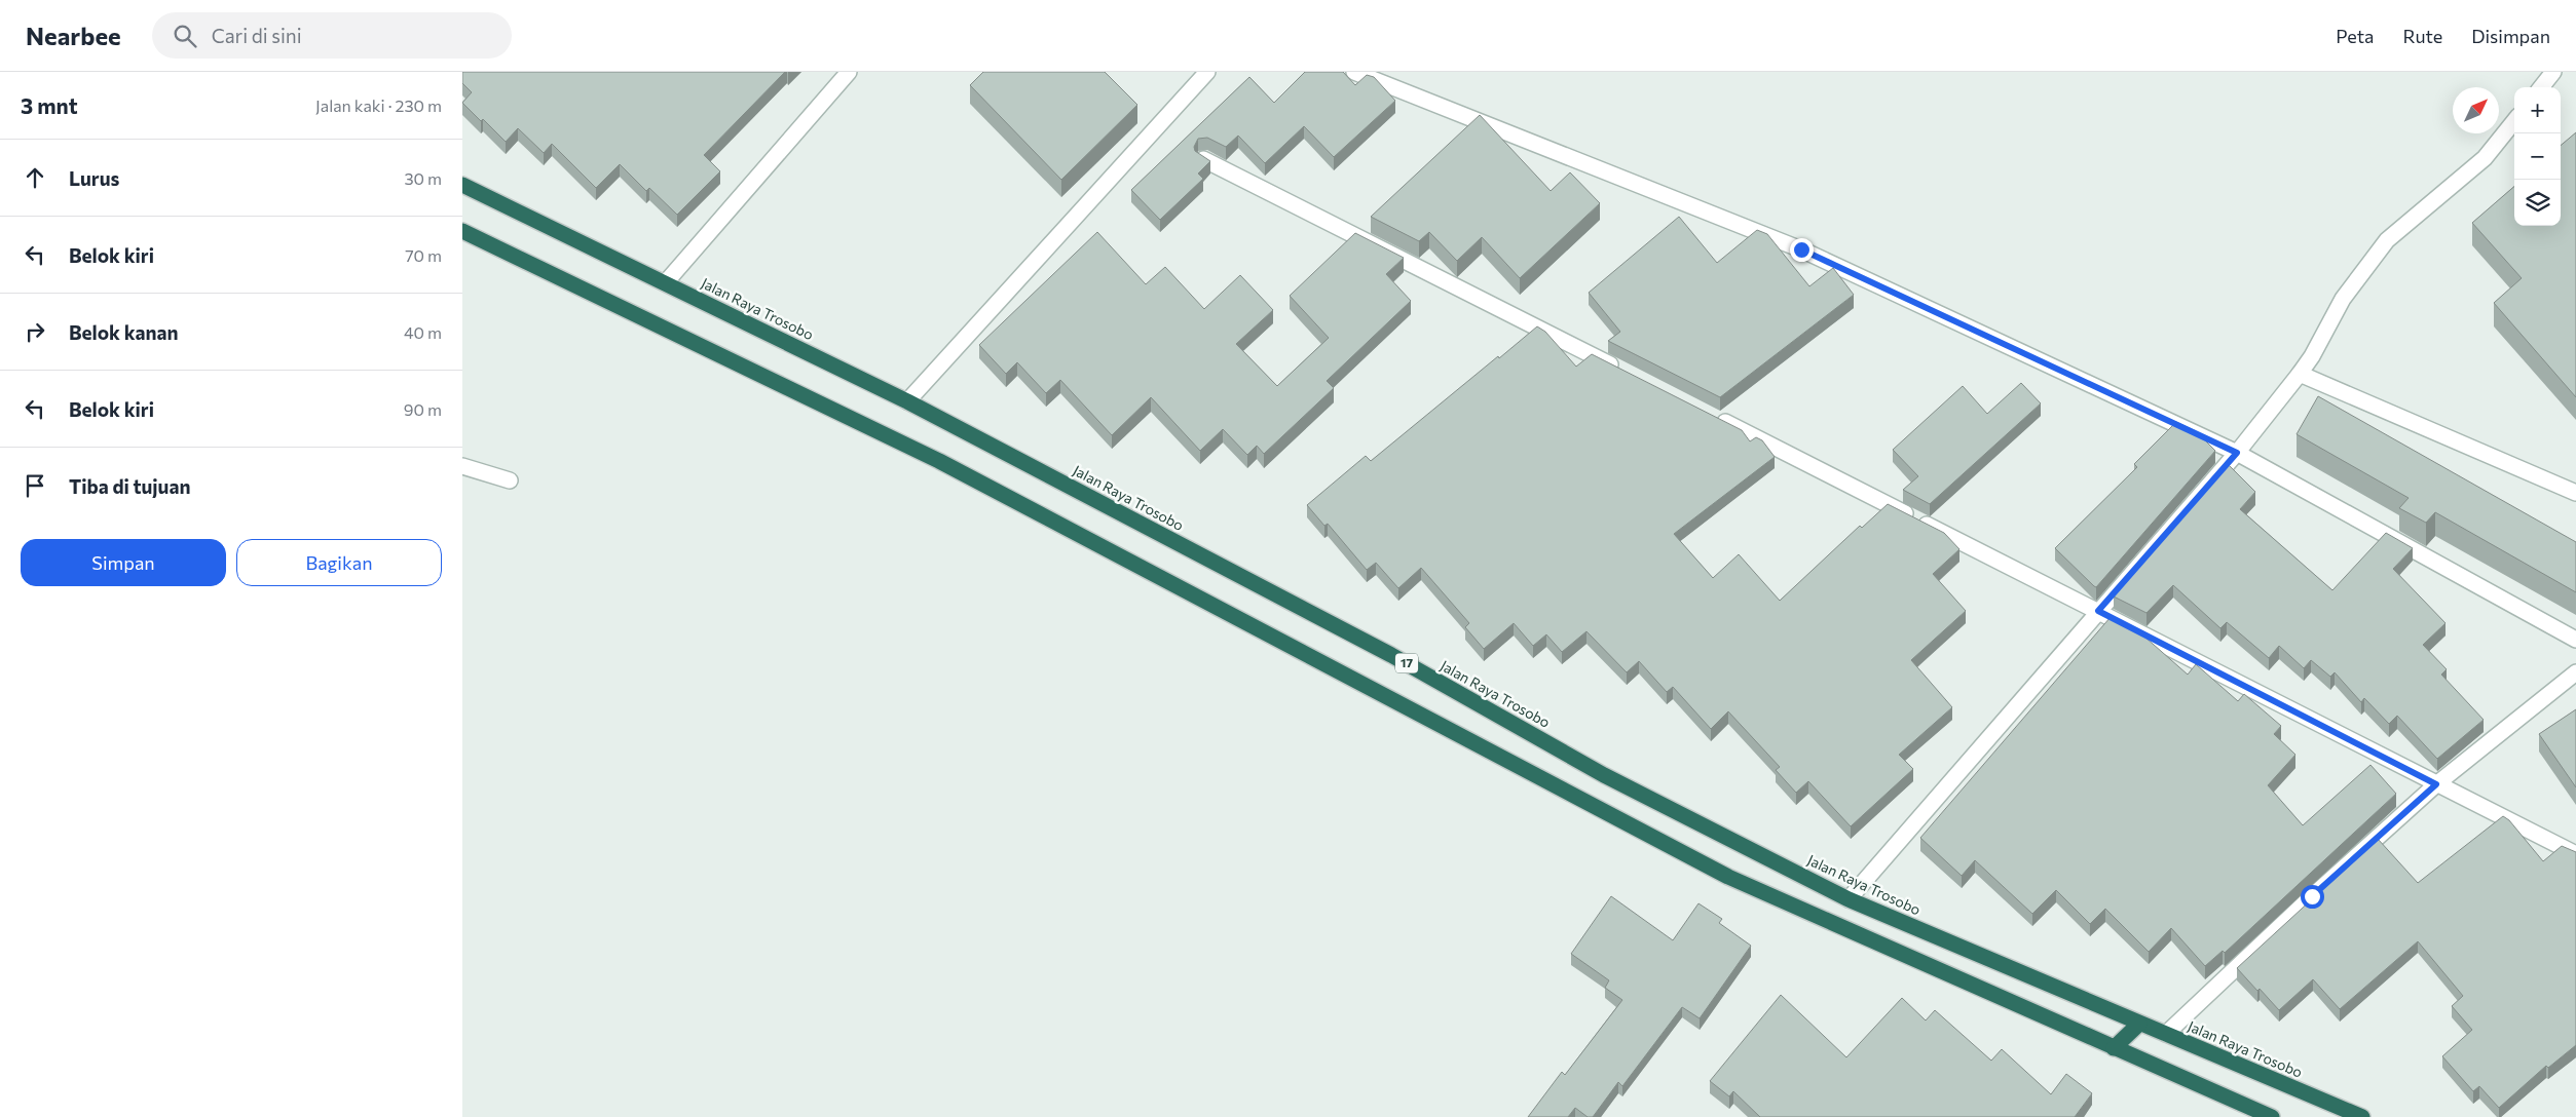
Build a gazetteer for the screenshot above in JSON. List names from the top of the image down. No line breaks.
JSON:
{"streets":{"highway":["Jalan Raya Trosobo","17"]},"north":"top right","page":{"header":"Nearbee","search":"Cari di sini","nav":["Peta","Rute","Disimpan"],"heading":["3 mnt","Jalan kaki · 230 m"],"map_buttons":["+","−"],"list":[["Lurus","30 m"],["Belok kiri","70 m"],["Belok kanan","40 m"],["Belok kiri","90 m"],"Tiba di tujuan"],"buttons":["Simpan","Bagikan"]}}
